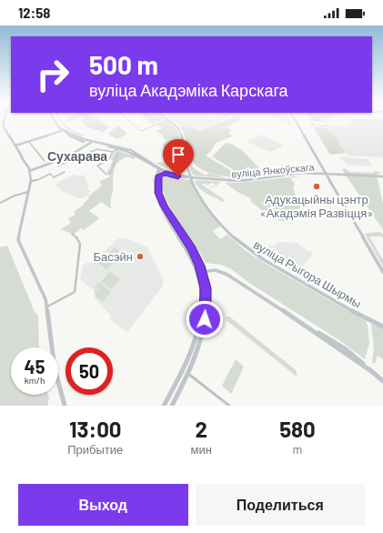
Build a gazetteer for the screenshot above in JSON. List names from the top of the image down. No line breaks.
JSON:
{"streets":{"main road":["вуліца Янкоўскага","вуліца Рыгора Шырмы"]},"crossings":[["вуліца Янкоўскага","вуліца Рыгора Шырмы"]],"districts":["Сухарава"],"places":["Адукацыйны цэнтр «Акадэмія Развіцця»","Басэйн"],"page":{"status":"12:58","turn":["500 m","вуліца Акадэміка Карскага"],"speed":"45 km/h","limit":"50","eta":["13:00","Прибытие","2","мин","580","m"],"buttons":["Выход","Поделиться"]}}
